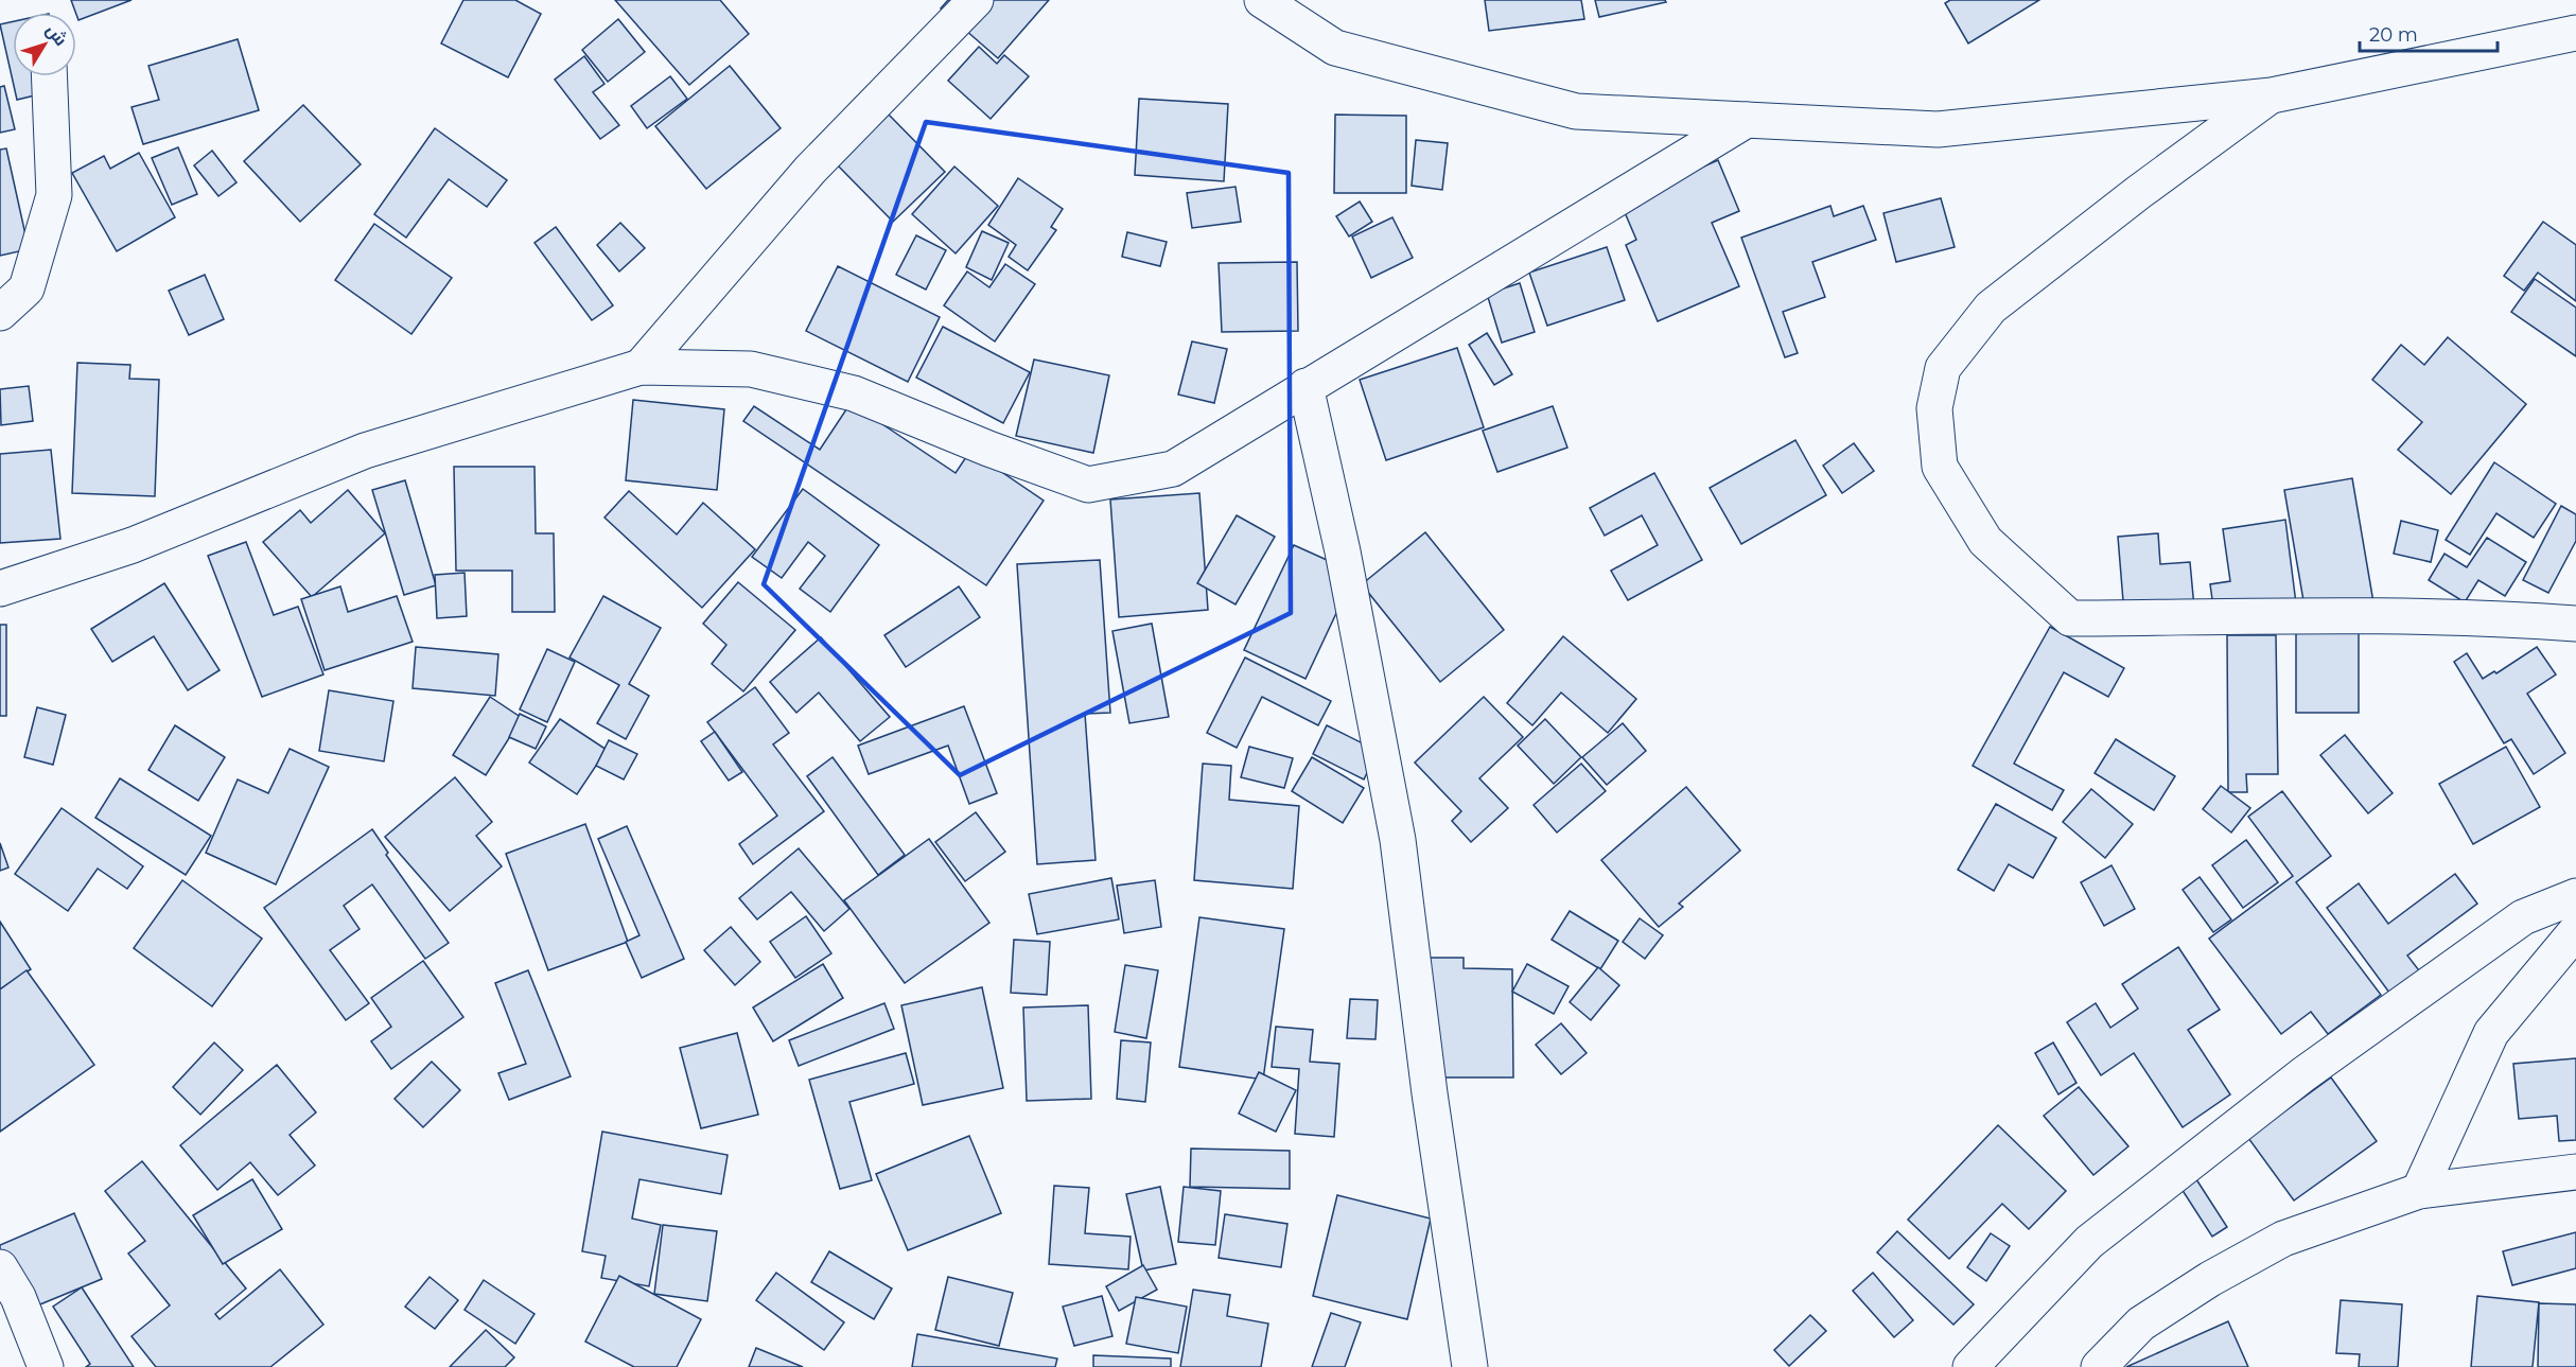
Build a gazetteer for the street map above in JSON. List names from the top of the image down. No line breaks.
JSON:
{"scale_bar":"20 m","north":"top right"}
